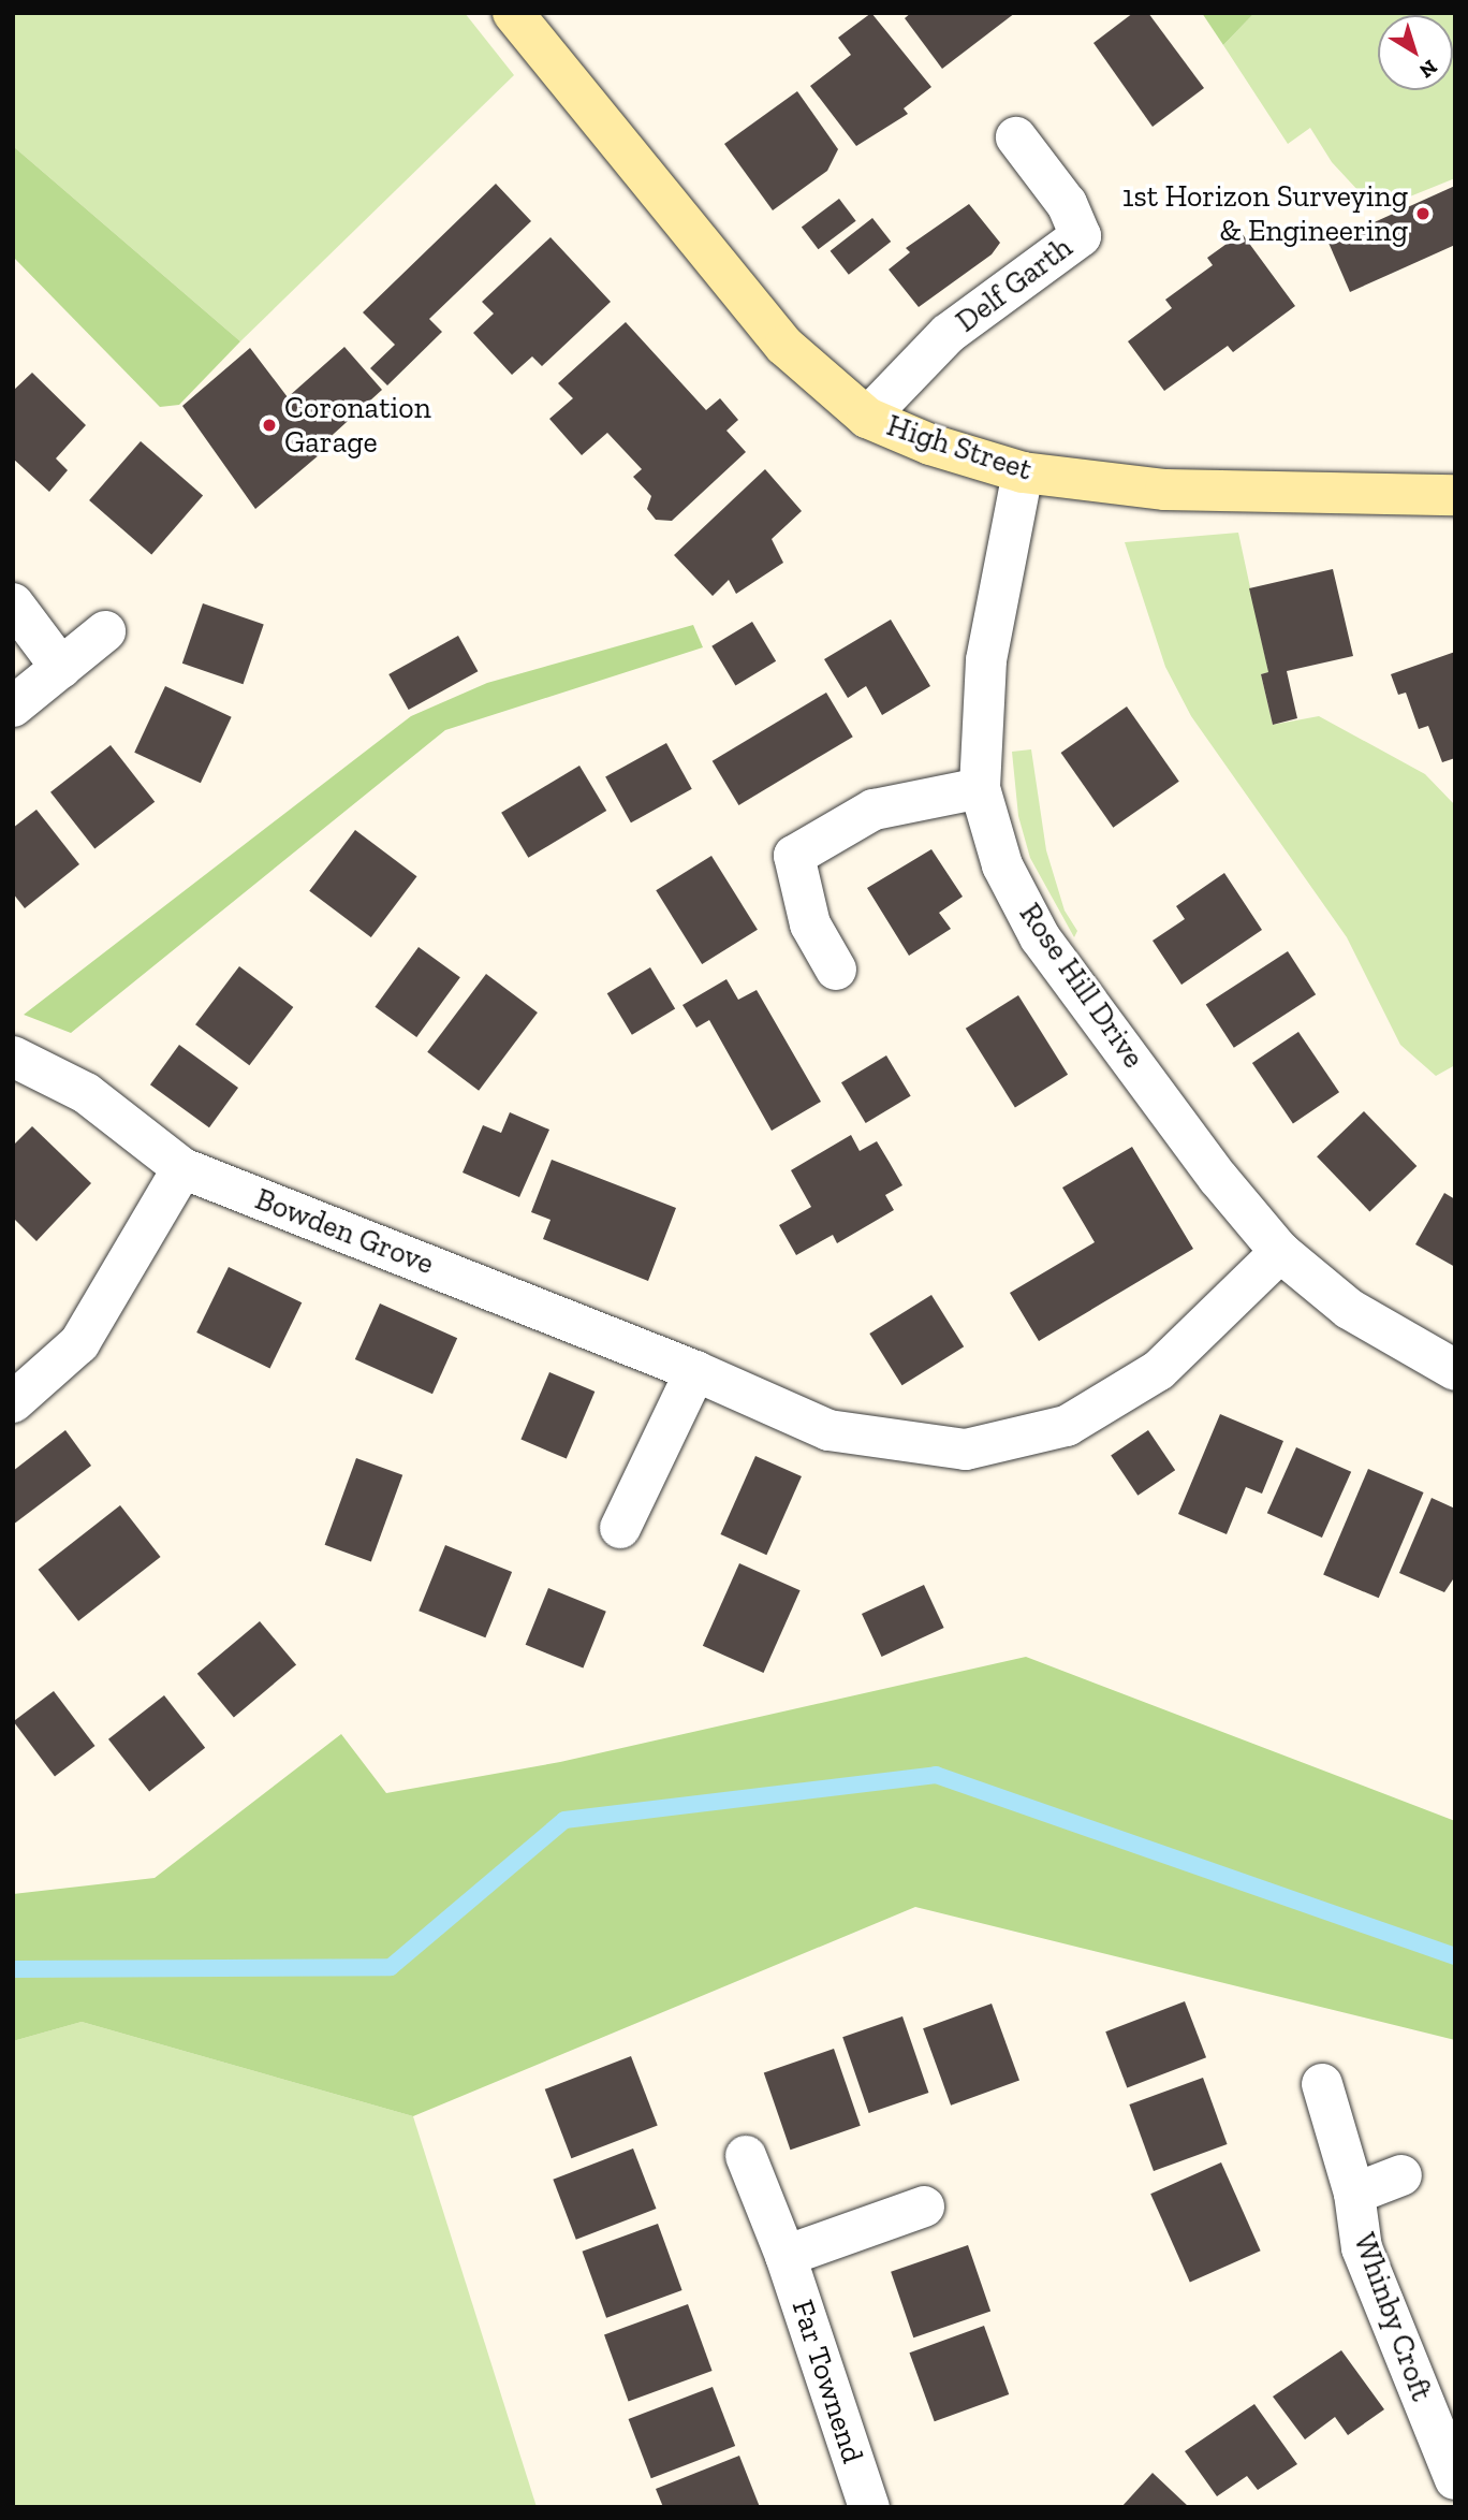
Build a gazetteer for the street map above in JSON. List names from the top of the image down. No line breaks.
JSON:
{"streets":{"main road":["High Street"],"street":["Delf Garth","Rose Hill Drive","Bowden Grove","Whinby Croft","Far Townend"]},"crossings":[["Delf Garth","High Street"],["High Street","Rose Hill Drive"],["Rose Hill Drive","Bowden Grove"]],"places":["1st Horizon Surveying & Engineering","Coronation Garage"],"north":"bottom right"}
